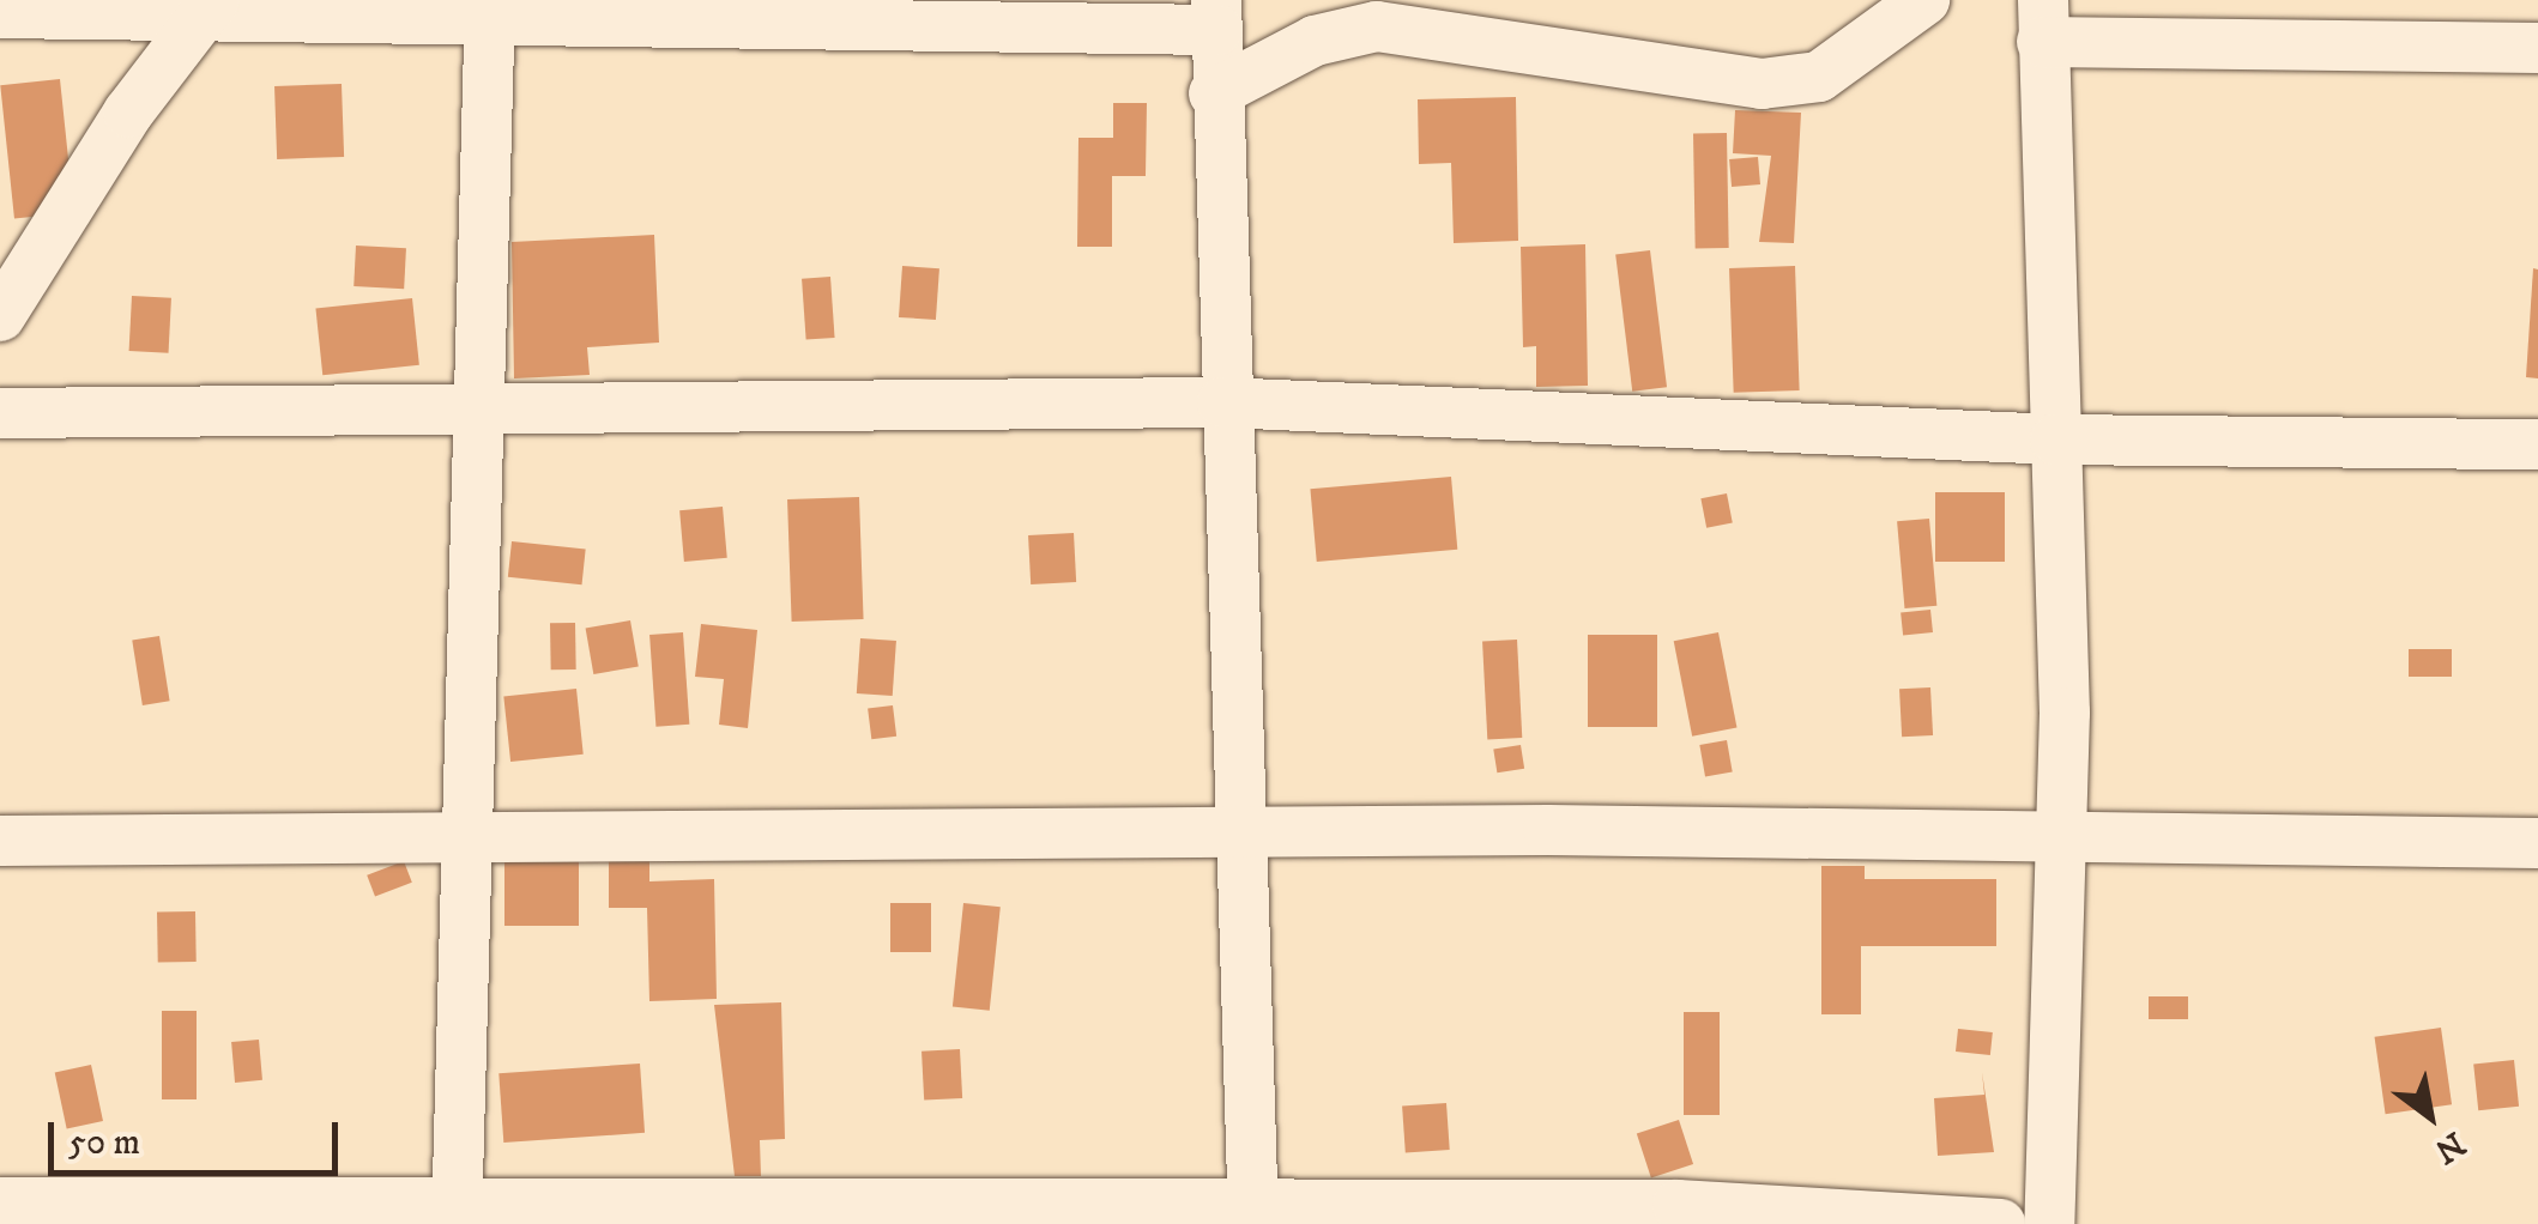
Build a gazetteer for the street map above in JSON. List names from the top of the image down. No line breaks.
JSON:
{"scale_bar":"50 m","north":"bottom right"}
